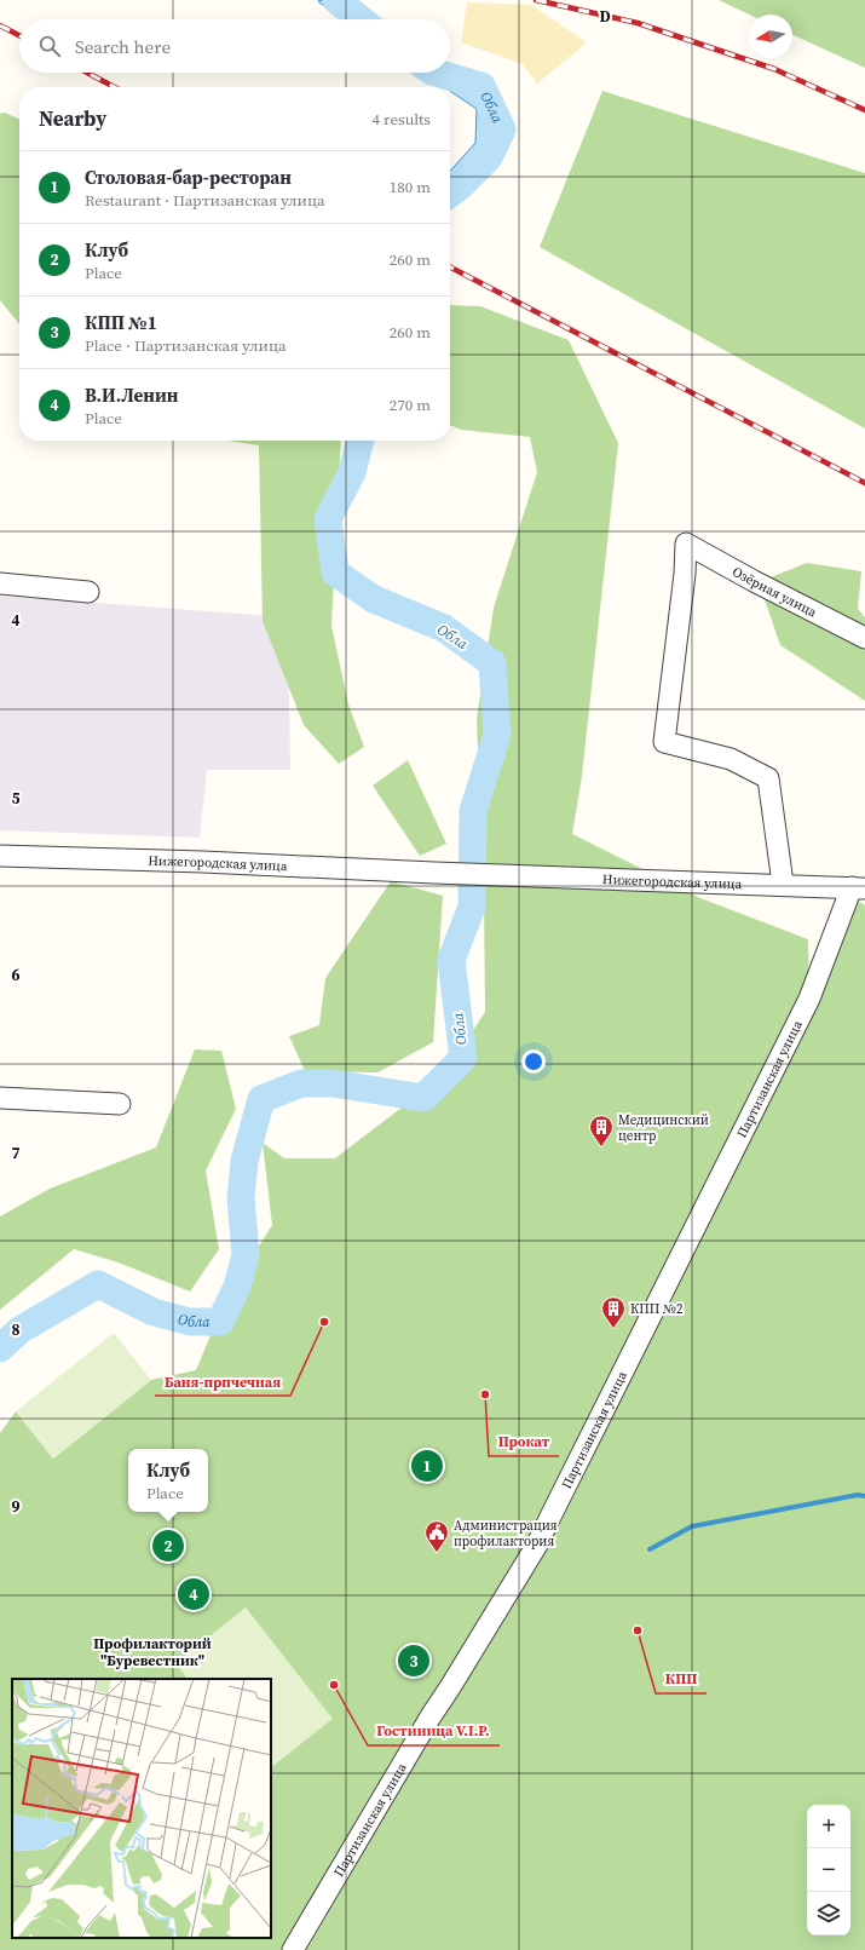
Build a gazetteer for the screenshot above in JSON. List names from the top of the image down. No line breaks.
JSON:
{"streets":{"street":["Озёрная улица","Нижегородская улица","Партизанская улица"]},"crossings":[["Озёрная улица","Нижегородская улица"],["Нижегородская улица","Партизанская улица"]],"districts":["Профилакторий \"Буревестник\""],"water":["Обла"],"places":{"building":["Медицинский центр","КПП №2"],"other":["Баня-прпчечная","Прокат","КПП","Гостиница V.I.P."],"public building":["Администрация профилактория"]},"north":"left","page":{"search":"Search here","heading":["Nearby","4 results"],"list":[{"mark":"1","name":"Столовая-бар-ресторан","note":"Restaurant · Партизанская улица","value":"180 m"},{"mark":"2","name":"Клуб","note":"Place","value":"260 m"},{"mark":"3","name":"КПП №1","note":"Place · Партизанская улица","value":"260 m"},{"mark":"4","name":"В.И.Ленин","note":"Place","value":"270 m"}],"pins":["1","2","4","3"],"popup":["Клуб","Place"],"map_buttons":["+","−"]},"grid":{"columns":["D"],"rows":["4","5","6","7","8","9"]}}
